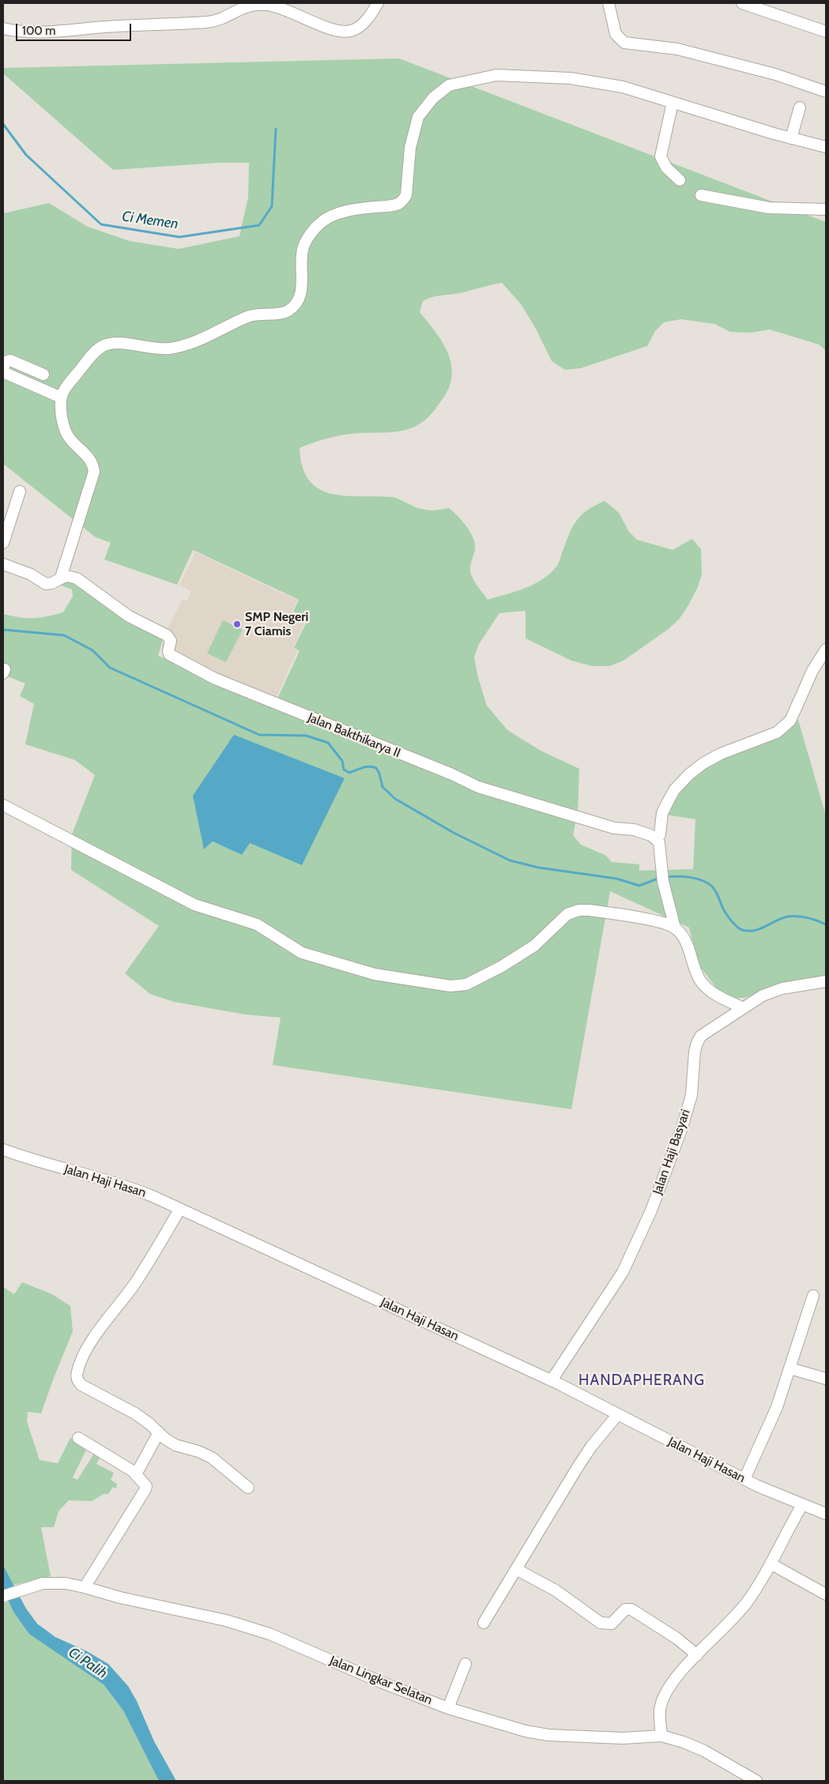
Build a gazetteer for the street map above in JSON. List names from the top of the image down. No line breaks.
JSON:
{"streets":{"street":["Jalan Bakthikarya II","Jalan Haji Basyari","Jalan Haji Hasan","Jalan Lingkar Selatan"]},"crossings":[["Jalan Haji Basyari","Jalan Haji Hasan"]],"districts":["HANDAPHERANG"],"water":["Ci Memen","Ci Palih"],"places":["SMP Negeri 7 Ciamis"],"scale_bar":"100 m"}
